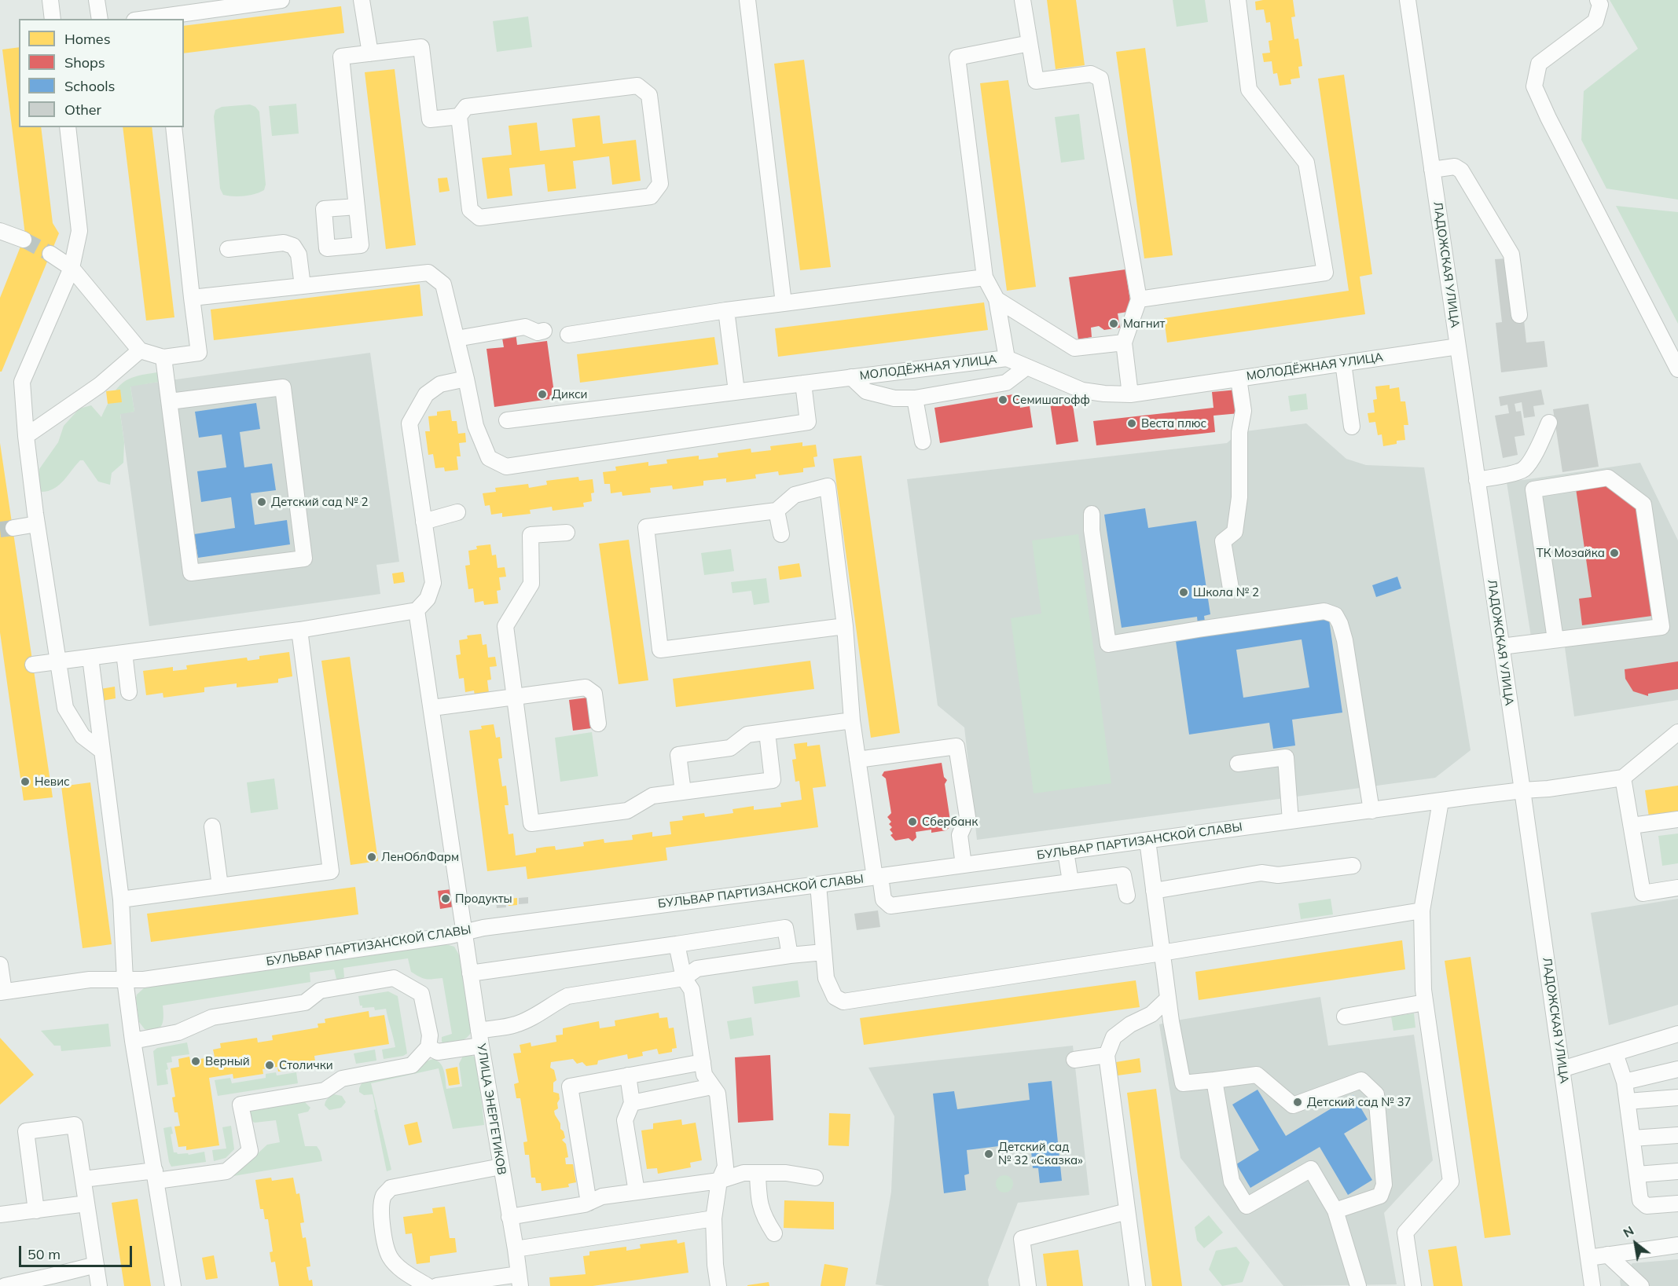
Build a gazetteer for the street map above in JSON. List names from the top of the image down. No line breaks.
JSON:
{"streets":{"street":["ЛАДОЖСКАЯ УЛИЦА","МОЛОДЁЖНАЯ УЛИЦА","БУЛЬВАР ПАРТИЗАНСКОЙ СЛАВЫ","УЛИЦА ЭНЕРГЕТИКОВ"]},"crossings":[["ЛАДОЖСКАЯ УЛИЦА","МОЛОДЁЖНАЯ УЛИЦА"],["ЛАДОЖСКАЯ УЛИЦА","БУЛЬВАР ПАРТИЗАНСКОЙ СЛАВЫ"],["БУЛЬВАР ПАРТИЗАНСКОЙ СЛАВЫ","УЛИЦА ЭНЕРГЕТИКОВ"]],"places":["Магнит","Дикси","Семишагофф","Веста плюс","Детский сад № 2","ТК Мозайка","Школа № 2","Невис","Сбербанк","ЛенОблФарм","Продукты","Верный","Столички","Детский сад № 37","Детский сад № 32 «Сказка»"],"legend":["Homes","Shops","Schools","Other"],"scale_bar":"50 m","north":"top left"}
